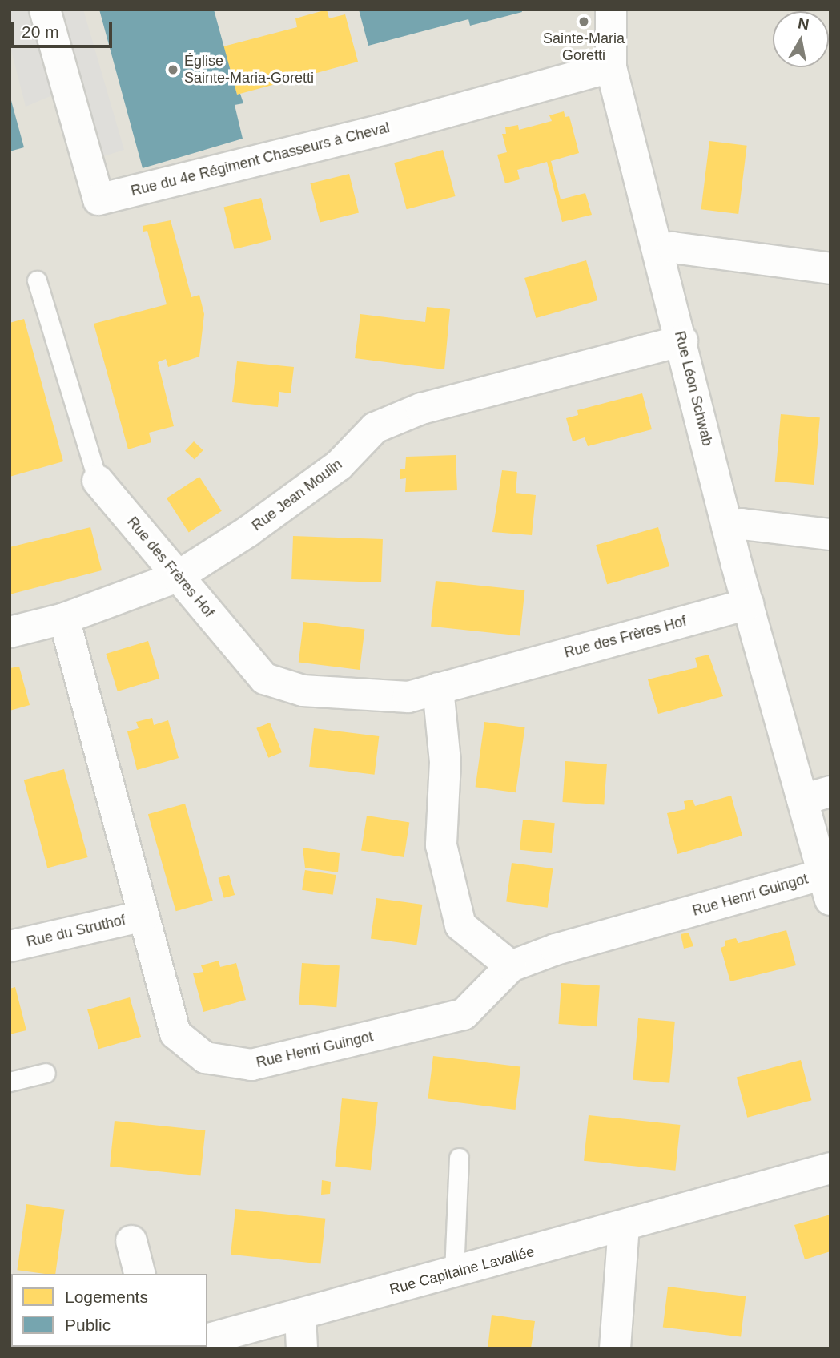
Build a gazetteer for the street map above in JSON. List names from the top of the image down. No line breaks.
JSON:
{"streets":{"street":["Rue du 4e Régiment Chasseurs à Cheval","Rue Léon Schwab","Rue Jean Moulin","Rue des Frères Hof","Rue Henri Guingot","Rue du Struthof","Rue Capitaine Lavallée"]},"crossings":[["Rue du 4e Régiment Chasseurs à Cheval","Rue Léon Schwab"],["Rue Léon Schwab","Rue Jean Moulin"],["Rue Léon Schwab","Rue des Frères Hof"],["Rue Léon Schwab","Rue Henri Guingot"],["Rue Jean Moulin","Rue des Frères Hof"],["Rue Jean Moulin","Rue Henri Guingot"],["Rue Henri Guingot","Rue du Struthof"]],"places":["Sainte-Maria Goretti","Église Sainte-Maria-Goretti"],"legend":["Logements","Public"],"scale_bar":"20 m","north":"top"}
